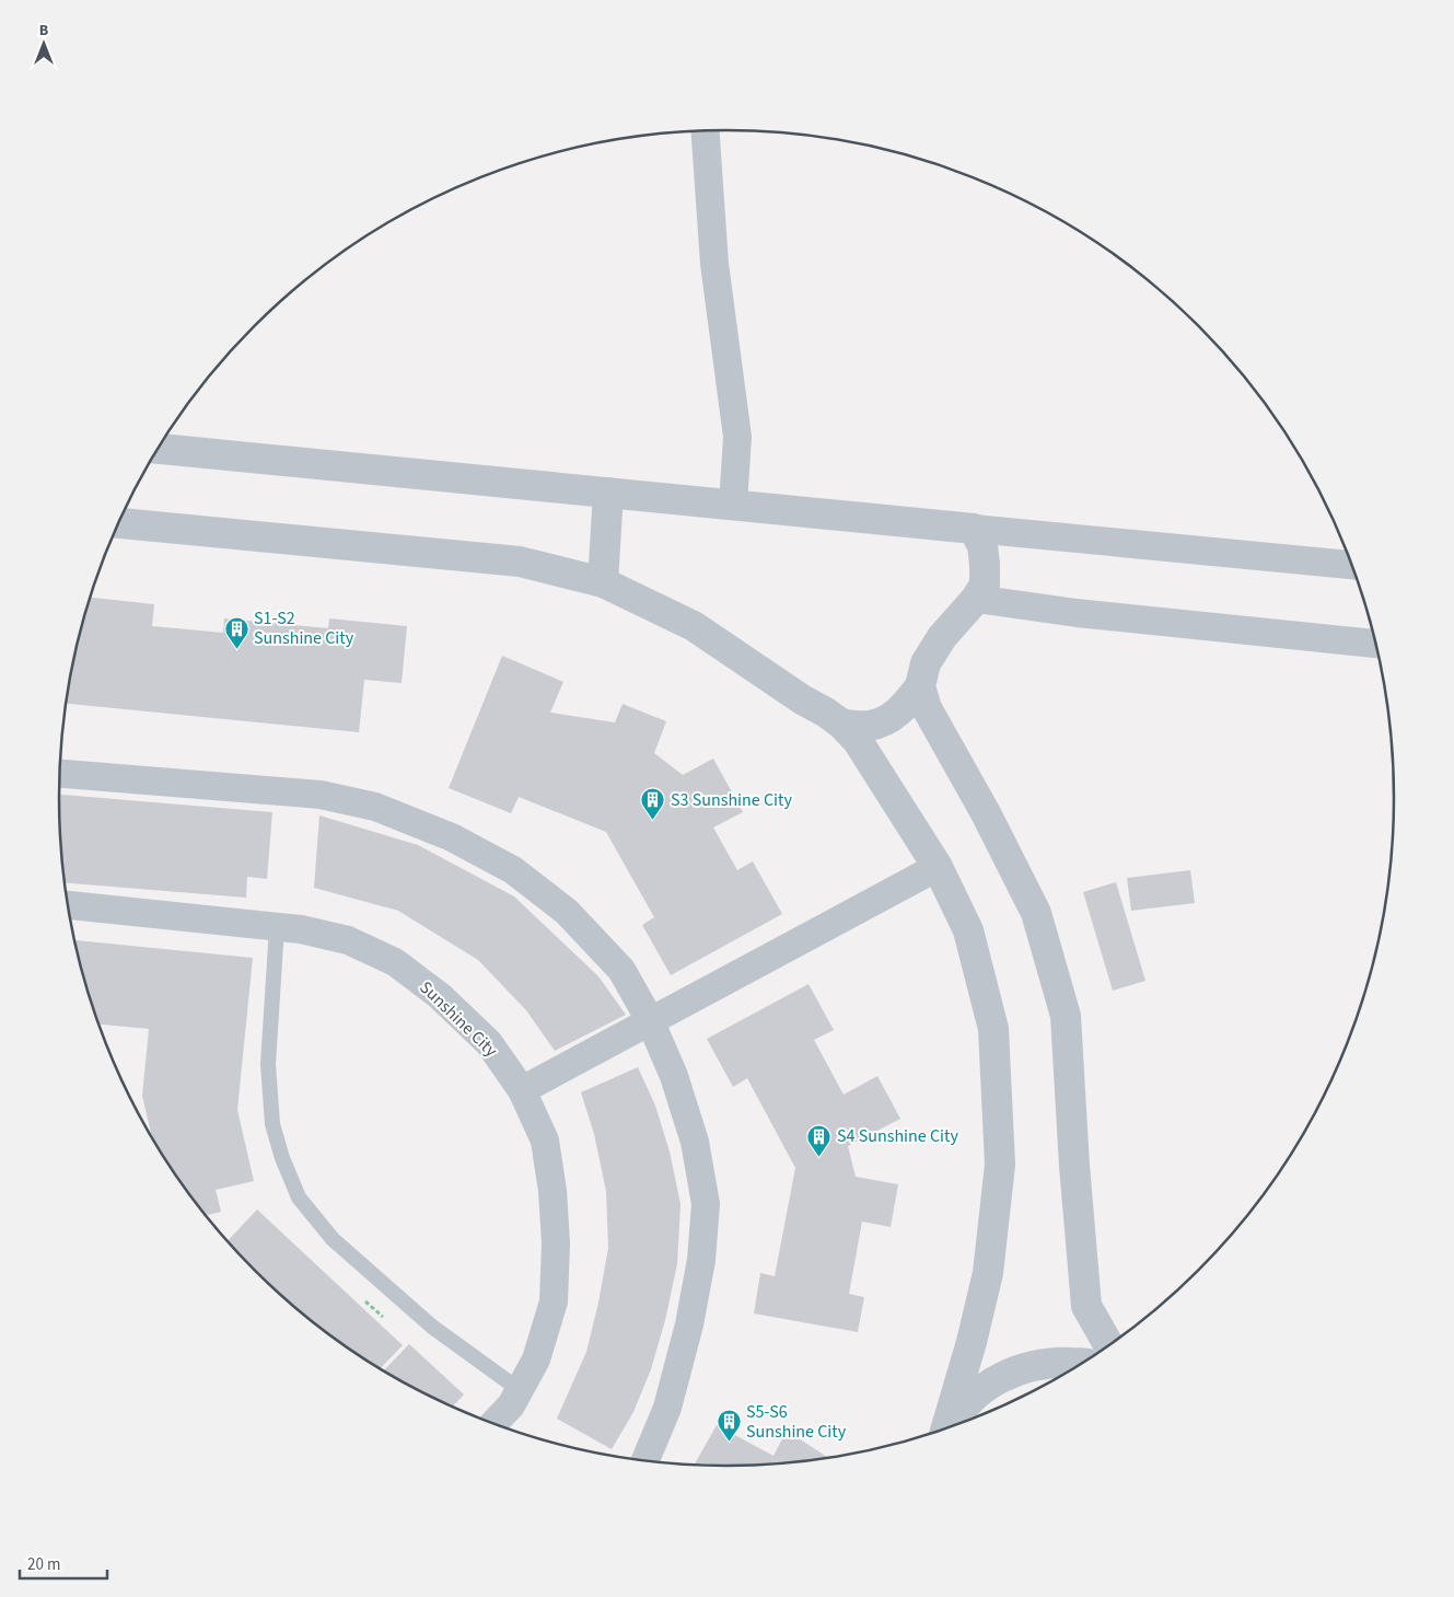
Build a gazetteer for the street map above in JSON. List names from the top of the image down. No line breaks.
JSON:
{"streets":{"street":["Sunshine City"]},"places":{"building":["S1-S2 Sunshine City","S3 Sunshine City","S4 Sunshine City","S5-S6 Sunshine City"]},"scale_bar":"20 m","north":"top"}
